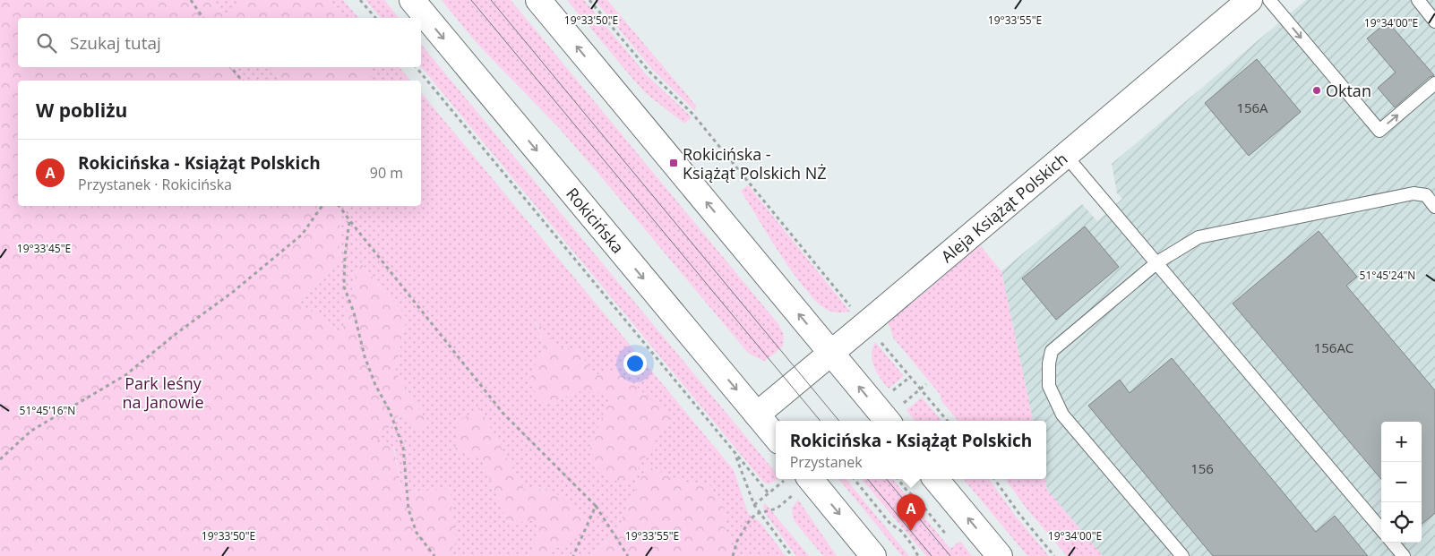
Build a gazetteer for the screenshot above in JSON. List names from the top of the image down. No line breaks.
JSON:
{"streets":{"main road":["Aleja Książąt Polskich","Rokicińska"]},"crossings":[["Aleja Książąt Polskich","Rokicińska"]],"parks":["Park leśny na Janowie"],"places":{"other":["Oktan"],"transit":["Rokicińska - Książąt Polskich NŻ"]},"house_numbers":["156A","156AC","156"],"page":{"search":"Szukaj tutaj","heading":"W pobliżu","list":[{"mark":"A","name":"Rokicińska - Książąt Polskich","note":"Przystanek · Rokicińska","value":"90 m"}],"popup":["Rokicińska - Książąt Polskich","Przystanek"],"map_buttons":["+","−"],"pins":"A"},"coordinates":["19°33'50\"E","19°33'55\"E","19°34'00\"E","19°33'45\"E","51°45'24\"N","51°45'16\"N"]}
